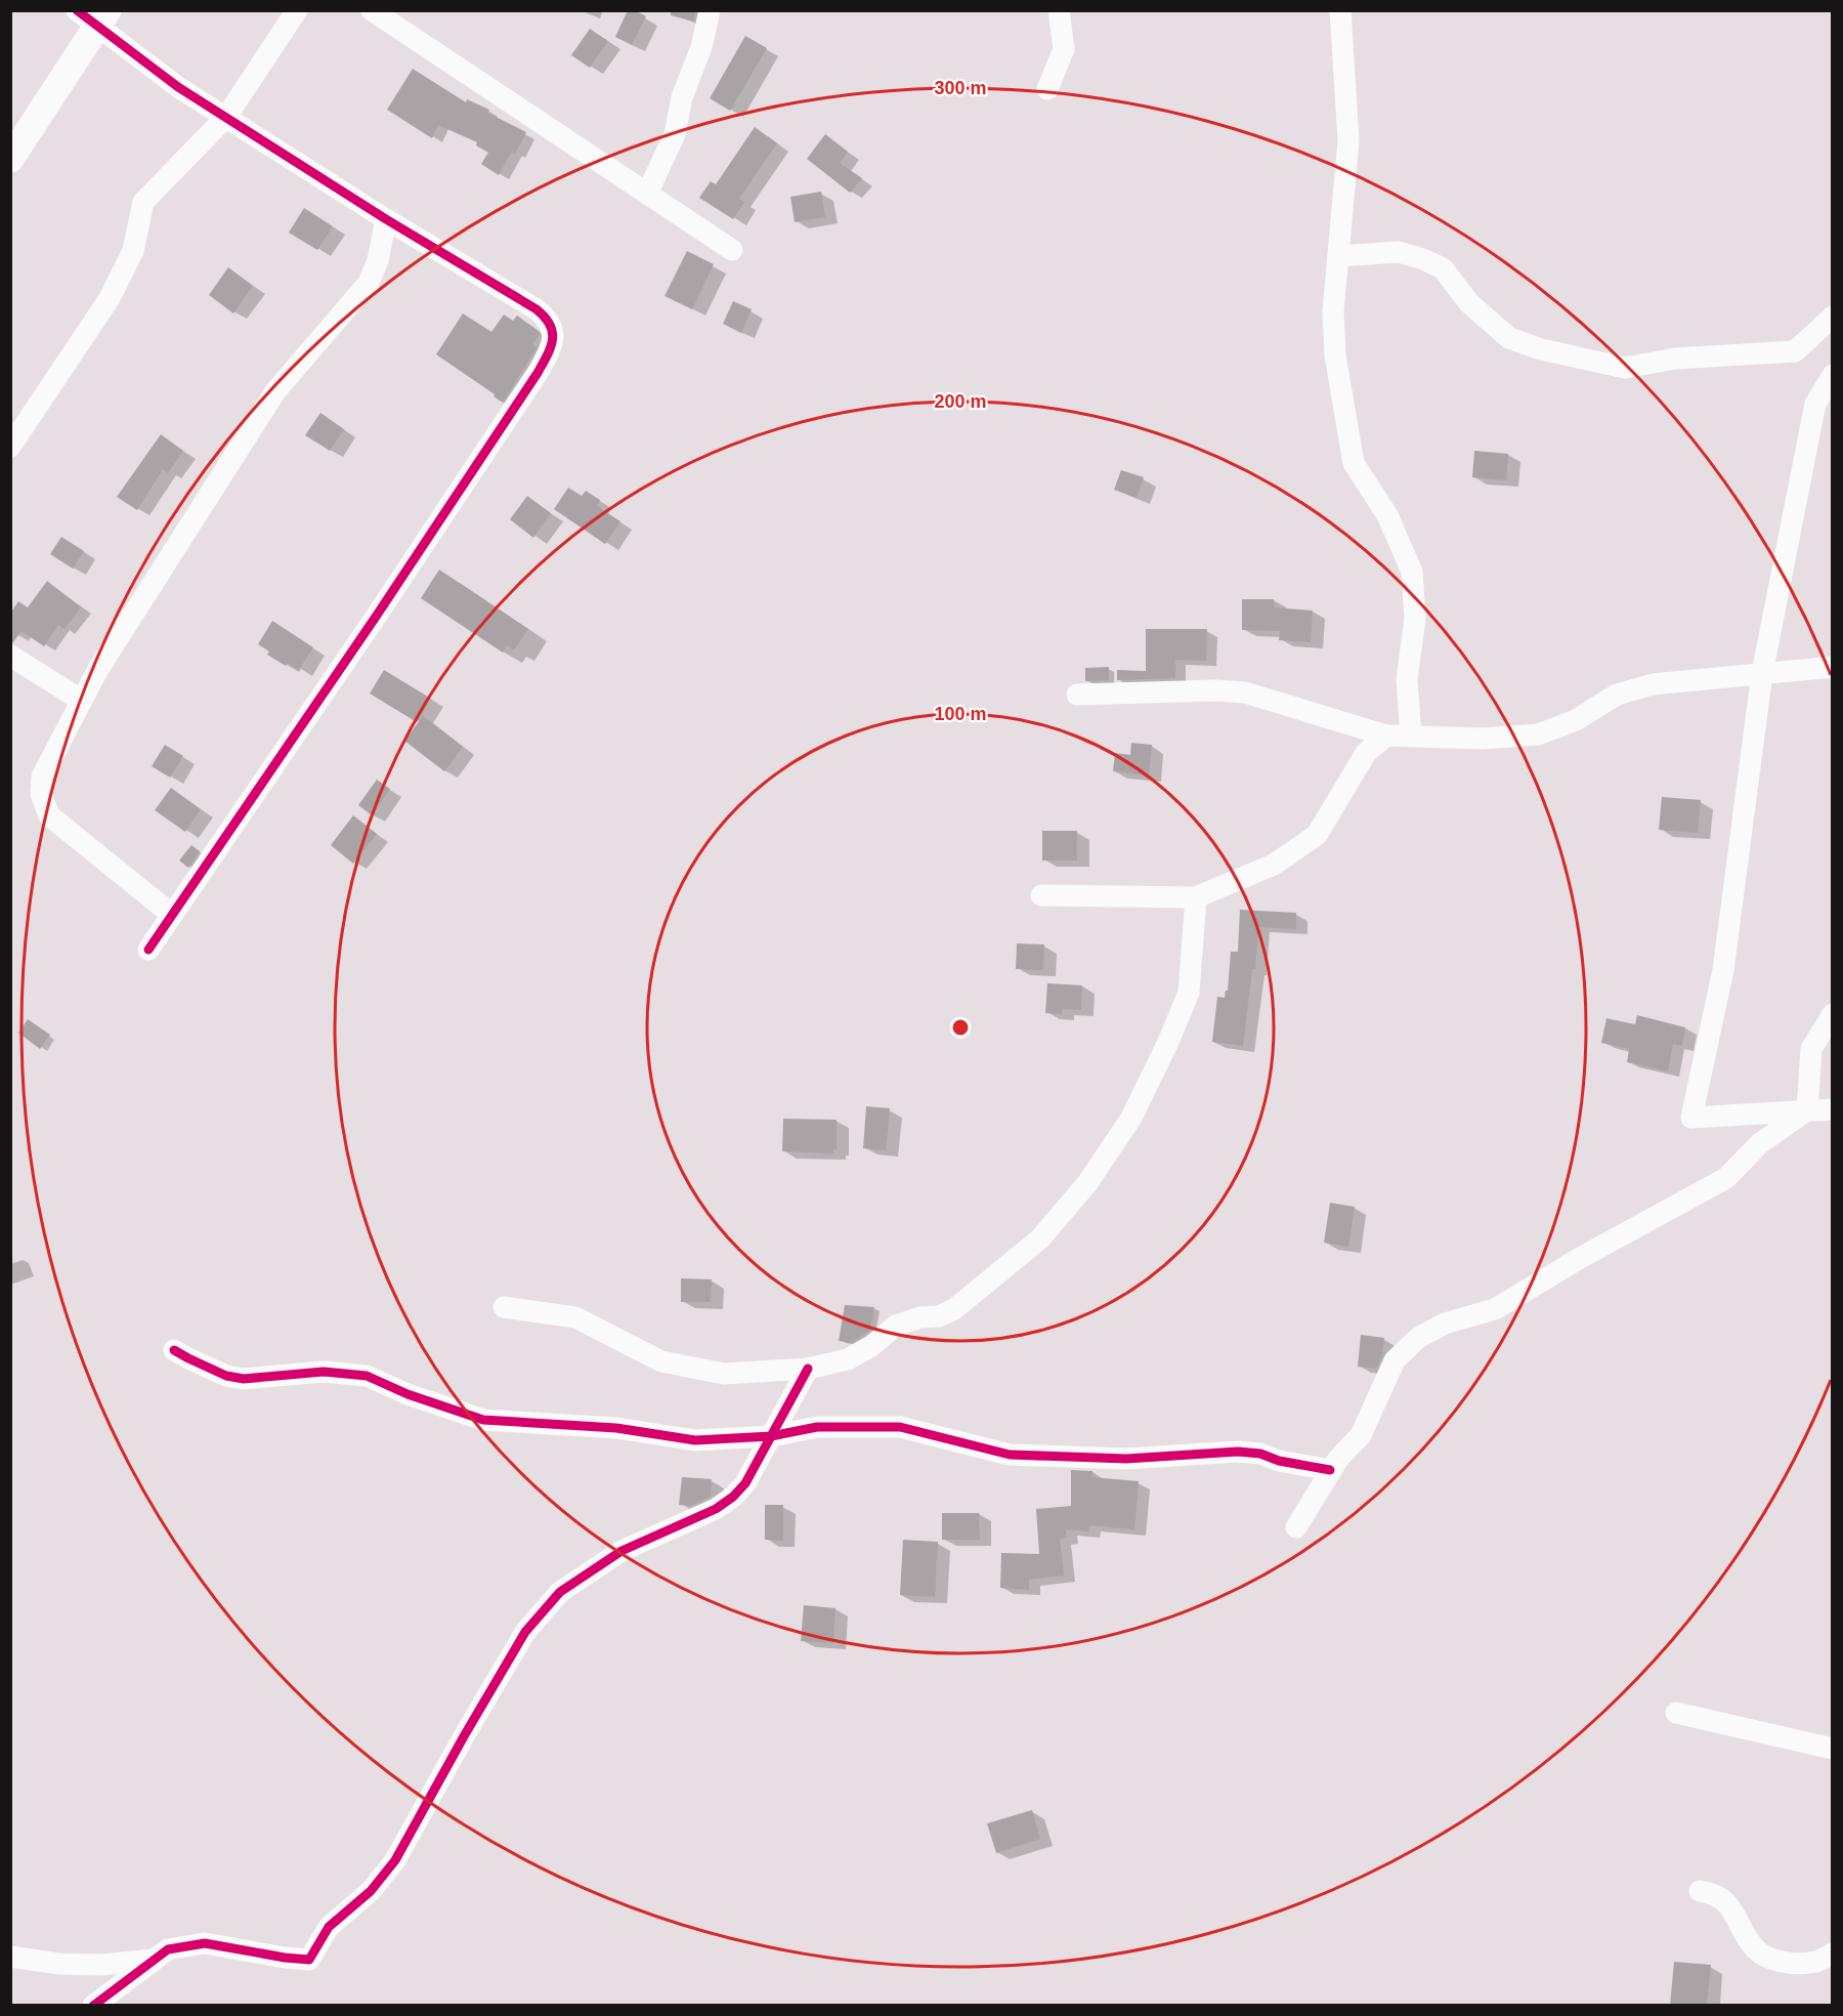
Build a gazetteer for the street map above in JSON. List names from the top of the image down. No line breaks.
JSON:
{"rings":["300 m","200 m","100 m"]}
